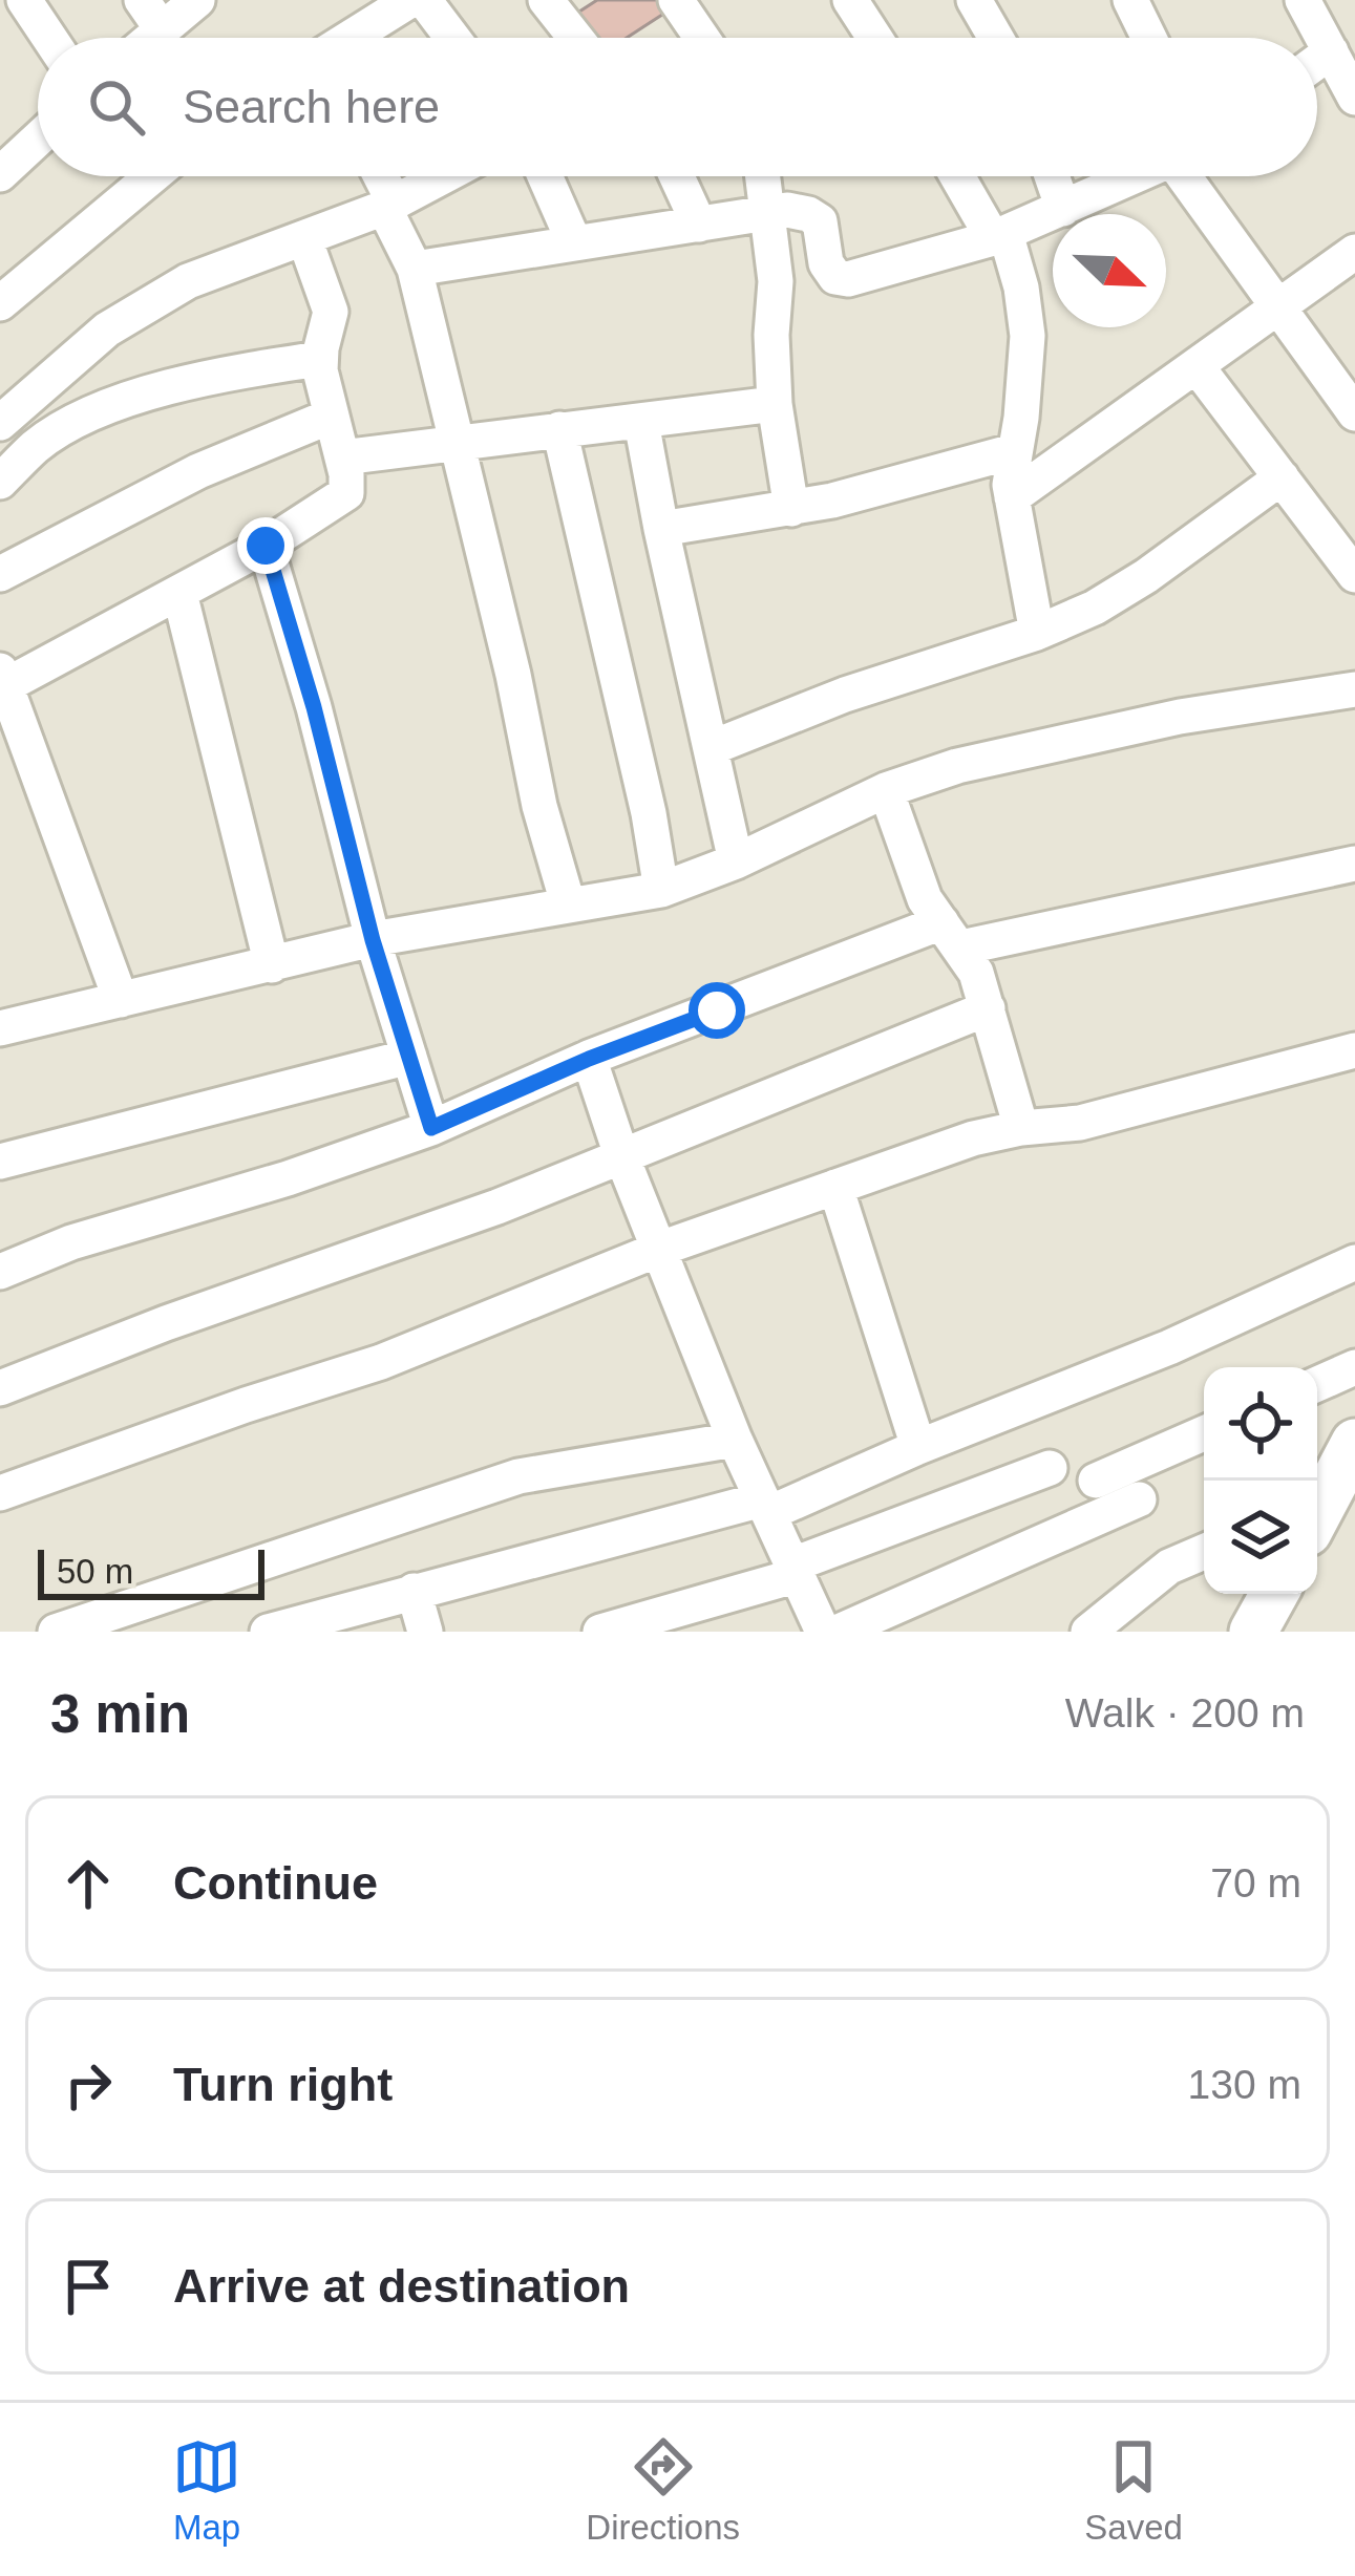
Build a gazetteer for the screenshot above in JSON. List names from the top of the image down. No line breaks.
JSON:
{"scale_bar":"50 m","north":"bottom right","page":{"search":"Search here","scale":"50 m","heading":["3 min","Walk · 200 m"],"list":[["Continue","70 m"],["Turn right","130 m"],"Arrive at destination"],"nav":["Map","Directions","Saved"]}}
